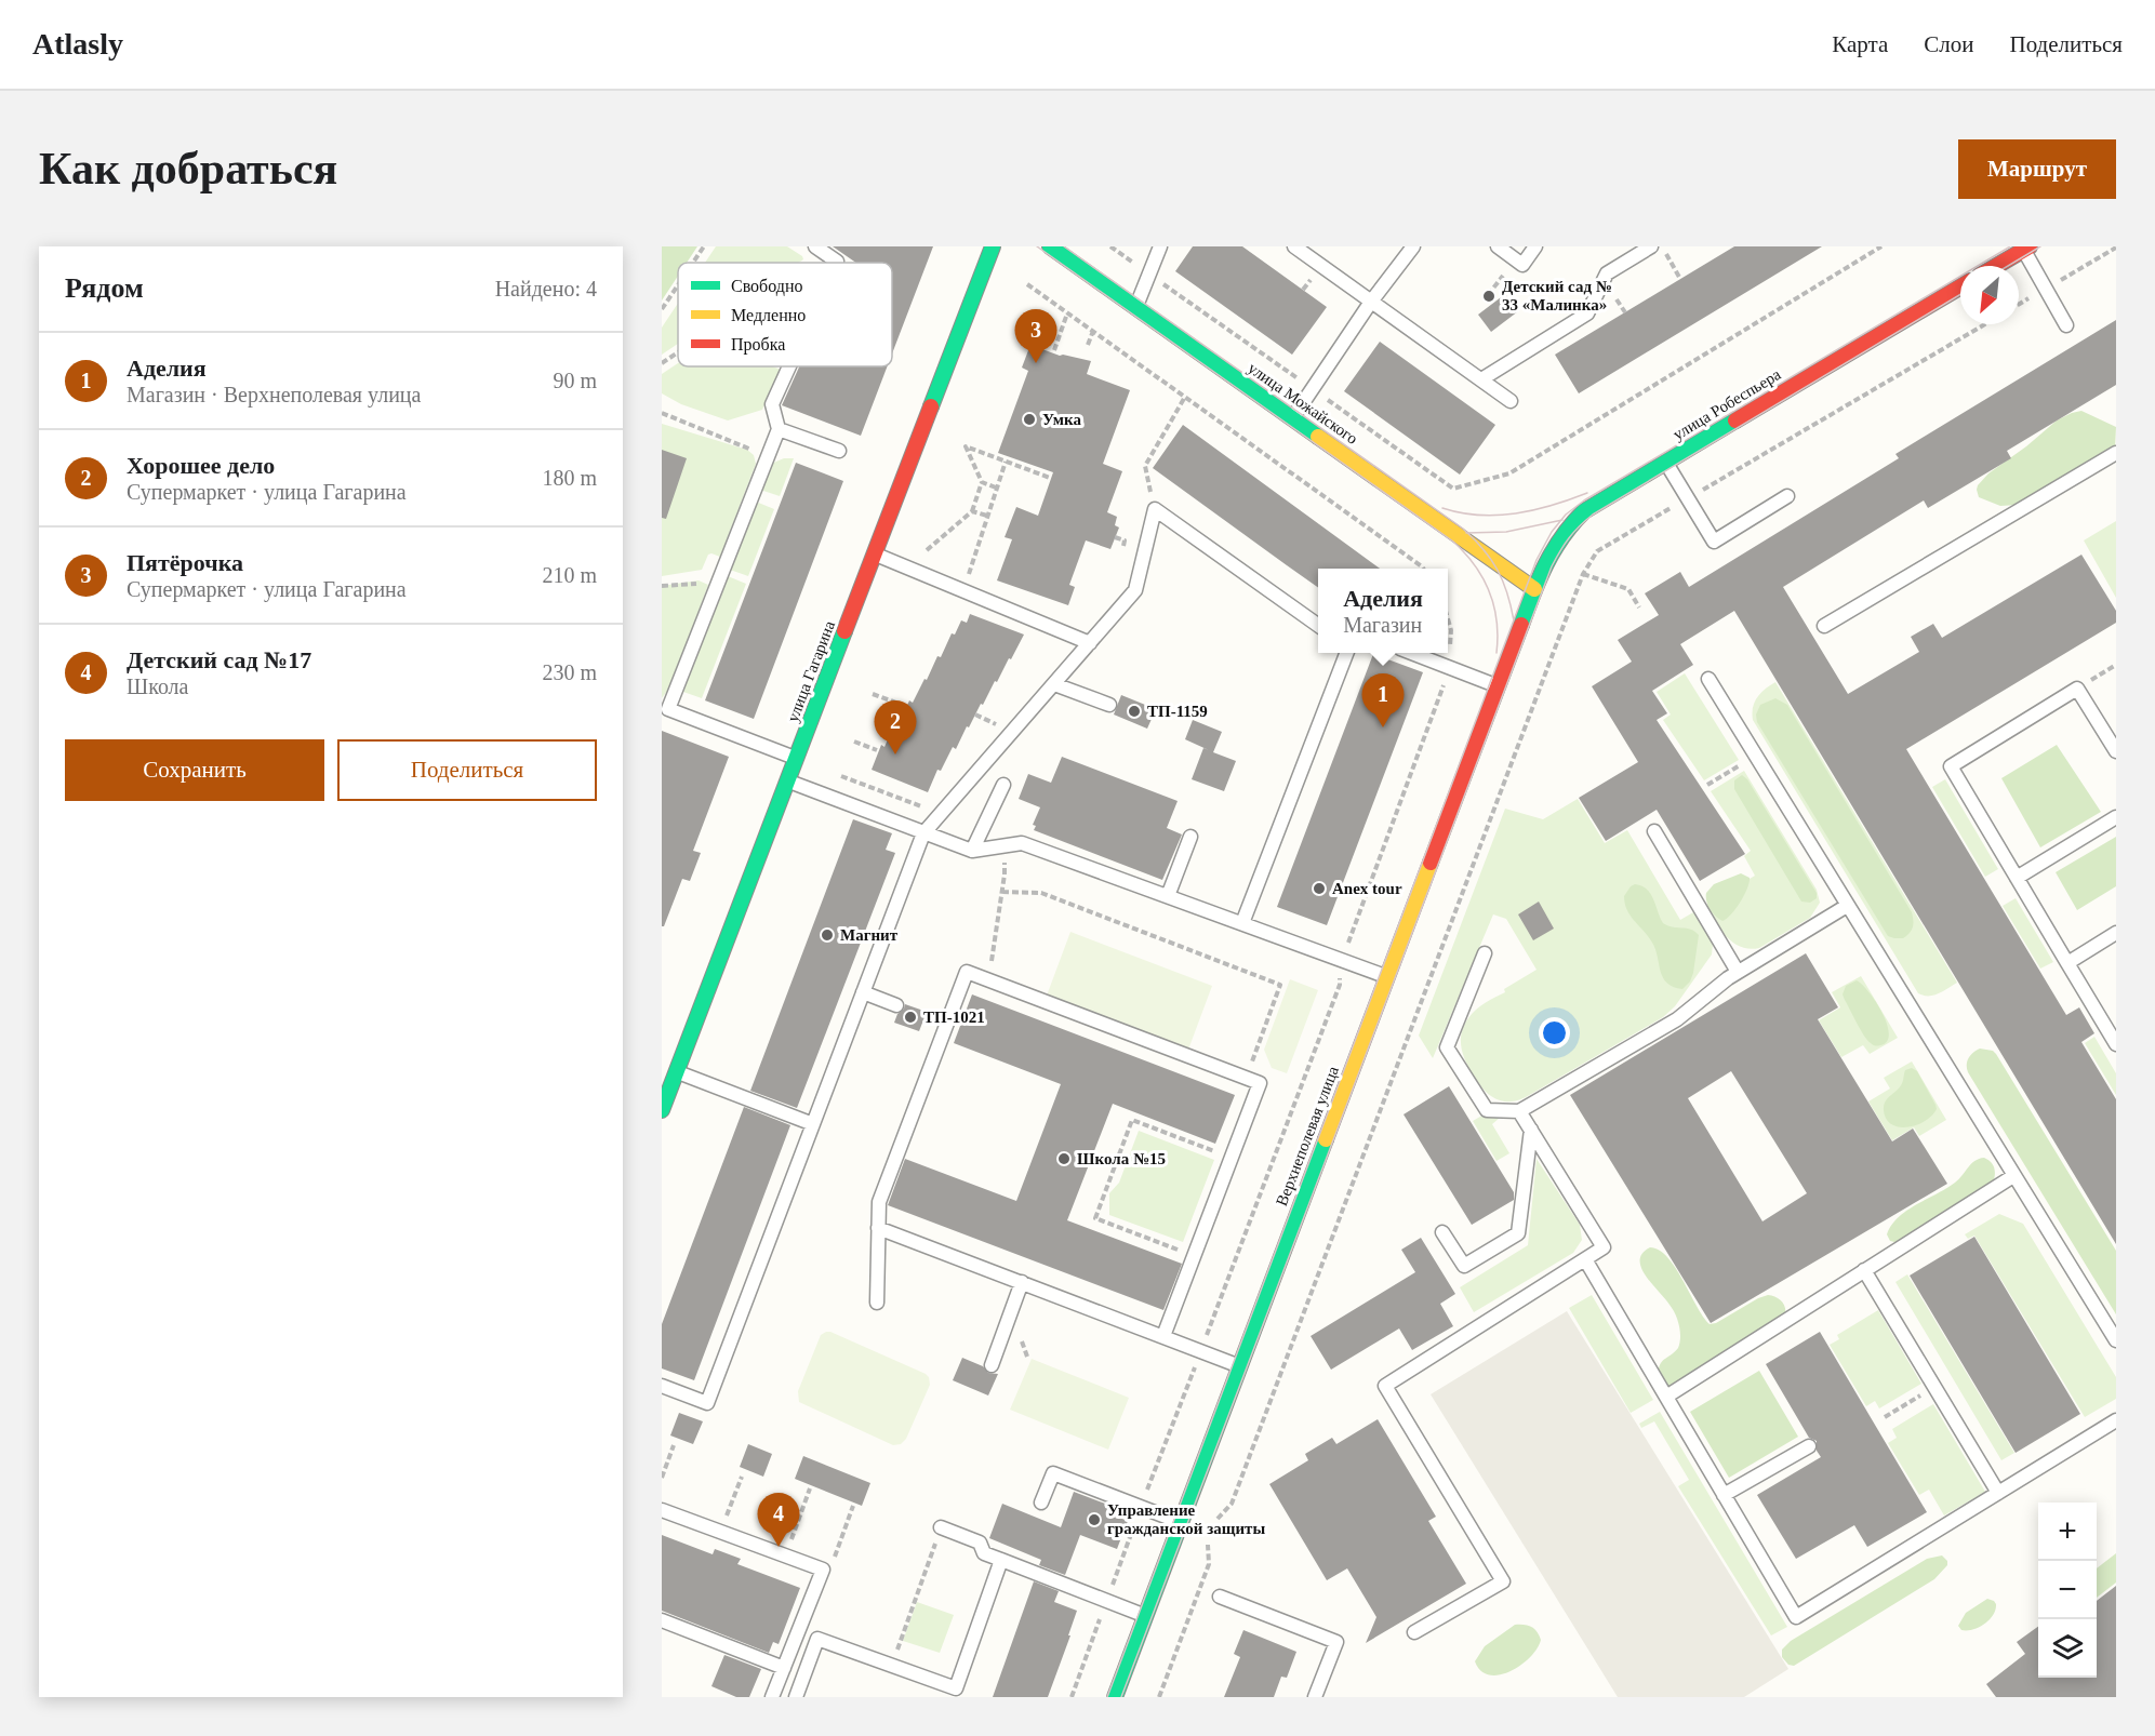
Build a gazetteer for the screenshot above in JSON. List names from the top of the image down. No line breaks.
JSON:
{"streets":{"street":["улица Можайского","улица Робеспьера","улица Гагарина","Верхнеполевая улица"]},"crossings":[["улица Можайского","улица Робеспьера"],["улица Можайского","Верхнеполевая улица"],["улица Робеспьера","Верхнеполевая улица"]],"places":["Детский сад № 33 «Малинка»","Умка","ТП-1159","Anex tour","Магнит","ТП-1021","Школа №15","Управление гражданской защиты"],"legend":["Свободно","Медленно","Пробка"],"north":"bottom left","page":{"header":"Atlasly","nav":["Карта","Слои","Поделиться"],"buttons":["Маршрут",["Сохранить","Поделиться"]],"title":"Как добраться","heading":["Рядом","Найдено: 4"],"pins":["3","1","2","4"],"list":[{"mark":"1","name":"Аделия","note":"Магазин · Верхнеполевая улица","value":"90 m"},{"mark":"2","name":"Хорошее дело","note":"Супермаркет · улица Гагарина","value":"180 m"},{"mark":"3","name":"Пятёрочка","note":"Супермаркет · улица Гагарина","value":"210 m"},{"mark":"4","name":"Детский сад №17","note":"Школа","value":"230 m"}],"popup":["Аделия","Магазин"],"map_buttons":["+","−"]}}
